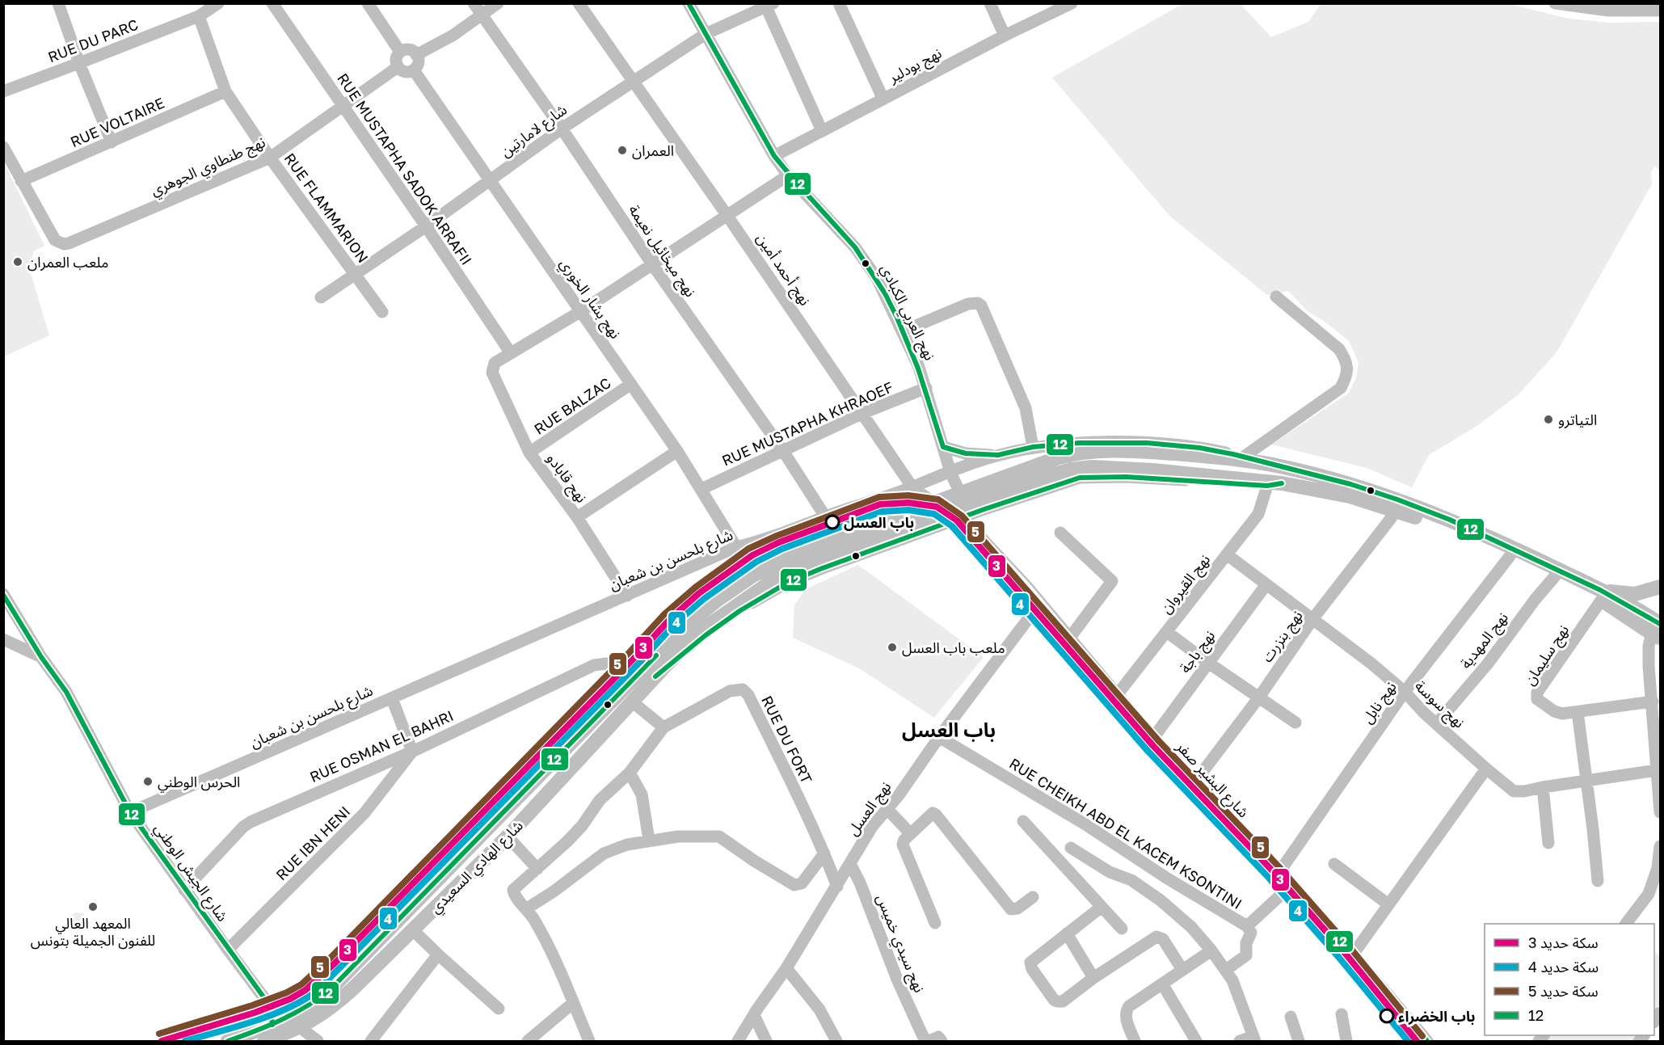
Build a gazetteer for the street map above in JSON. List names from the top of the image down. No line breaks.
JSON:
{"streets":{"main road":["شارع الهادي السعيدي"],"street":["RUE DU PARC","نهج بودلير","RUE VOLTAIRE","شارع لامارتين","نهج طنطاوي الجوهري","RUE MUSTAPHA SADOK ARRAFII","RUE FLAMMARION","نهج ميخائيل نعيمة","نهج أحمد أمين","نهج بشار الخوري","نهج العربي الكبادي","RUE BALZAC","RUE MUSTAPHA KHRAOEF","نهج قابادو","شارع بلحسن بن شعبان","نهج القيروان","نهج بنزرت","نهج المهدية","نهج باجة","نهج سليمان","نهج نابل","نهج سوسة","RUE DU FORT","RUE OSMAN EL BAHRI","شارع البشير صفر","نهج العسل","RUE CHEIKH ABD EL KACEM KSONTINI","RUE IBN HENI","شارع الجيش الوطني","نهج سيدي خميس"]},"crossings":[["RUE DU PARC","RUE FLAMMARION"],["نهج بودلير","نهج العربي الكبادي"],["RUE VOLTAIRE","نهج طنطاوي الجوهري"],["RUE VOLTAIRE","RUE FLAMMARION"],["شارع لامارتين","RUE MUSTAPHA SADOK ARRAFII"],["شارع لامارتين","RUE FLAMMARION"],["شارع لامارتين","نهج ميخائيل نعيمة"],["شارع لامارتين","نهج أحمد أمين"],["شارع لامارتين","نهج بشار الخوري"],["شارع لامارتين","نهج العربي الكبادي"],["نهج طنطاوي الجوهري","RUE MUSTAPHA SADOK ARRAFII"],["نهج طنطاوي الجوهري","RUE FLAMMARION"],["نهج طنطاوي الجوهري","نهج بشار الخوري"],["RUE MUSTAPHA SADOK ARRAFII","نهج قابادو"],["نهج ميخائيل نعيمة","RUE MUSTAPHA KHRAOEF"],["نهج ميخائيل نعيمة","شارع بلحسن بن شعبان"],["نهج أحمد أمين","نهج العربي الكبادي"],["نهج أحمد أمين","RUE MUSTAPHA KHRAOEF"],["نهج أحمد أمين","شارع بلحسن بن شعبان"],["نهج أحمد أمين","شارع البشير صفر"],["نهج بشار الخوري","RUE BALZAC"],["نهج بشار الخوري","RUE MUSTAPHA KHRAOEF"],["نهج بشار الخوري","شارع بلحسن بن شعبان"],["نهج العربي الكبادي","RUE MUSTAPHA KHRAOEF"],["نهج العربي الكبادي","شارع بلحسن بن شعبان"],["نهج العربي الكبادي","شارع البشير صفر"],["RUE BALZAC","نهج قابادو"],["نهج قابادو","شارع بلحسن بن شعبان"],["شارع بلحسن بن شعبان","شارع الجيش الوطني"],["نهج القيروان","نهج سوسة"],["نهج القيروان","شارع البشير صفر"],["نهج بنزرت","نهج سوسة"],["نهج بنزرت","شارع البشير صفر"],["نهج المهدية","نهج سوسة"],["نهج باجة","نهج سوسة"],["نهج باجة","شارع البشير صفر"],["نهج نابل","نهج سوسة"],["نهج نابل","شارع البشير صفر"],["RUE DU FORT","نهج العسل"],["RUE OSMAN EL BAHRI","RUE IBN HENI"],["RUE OSMAN EL BAHRI","شارع الجيش الوطني"],["شارع البشير صفر","نهج العسل"],["نهج العسل","RUE CHEIKH ABD EL KACEM KSONTINI"],["نهج العسل","نهج سيدي خميس"],["RUE IBN HENI","شارع الجيش الوطني"],["شارع الهادي السعيدي","شارع الجيش الوطني"]],"districts":["باب العسل"],"places":["العمران","ملعب العمران","التياترو","باب العسل","ملعب باب العسل","الحرس الوطني","المعهد العالي للفنون الجميلة بتونس","باب الخضراء"],"lines":["transit line 12","rail line 5","rail line 3","rail line 4"],"legend":["سكة حديد 3","سكة حديد 4","سكة حديد 5","12"]}
